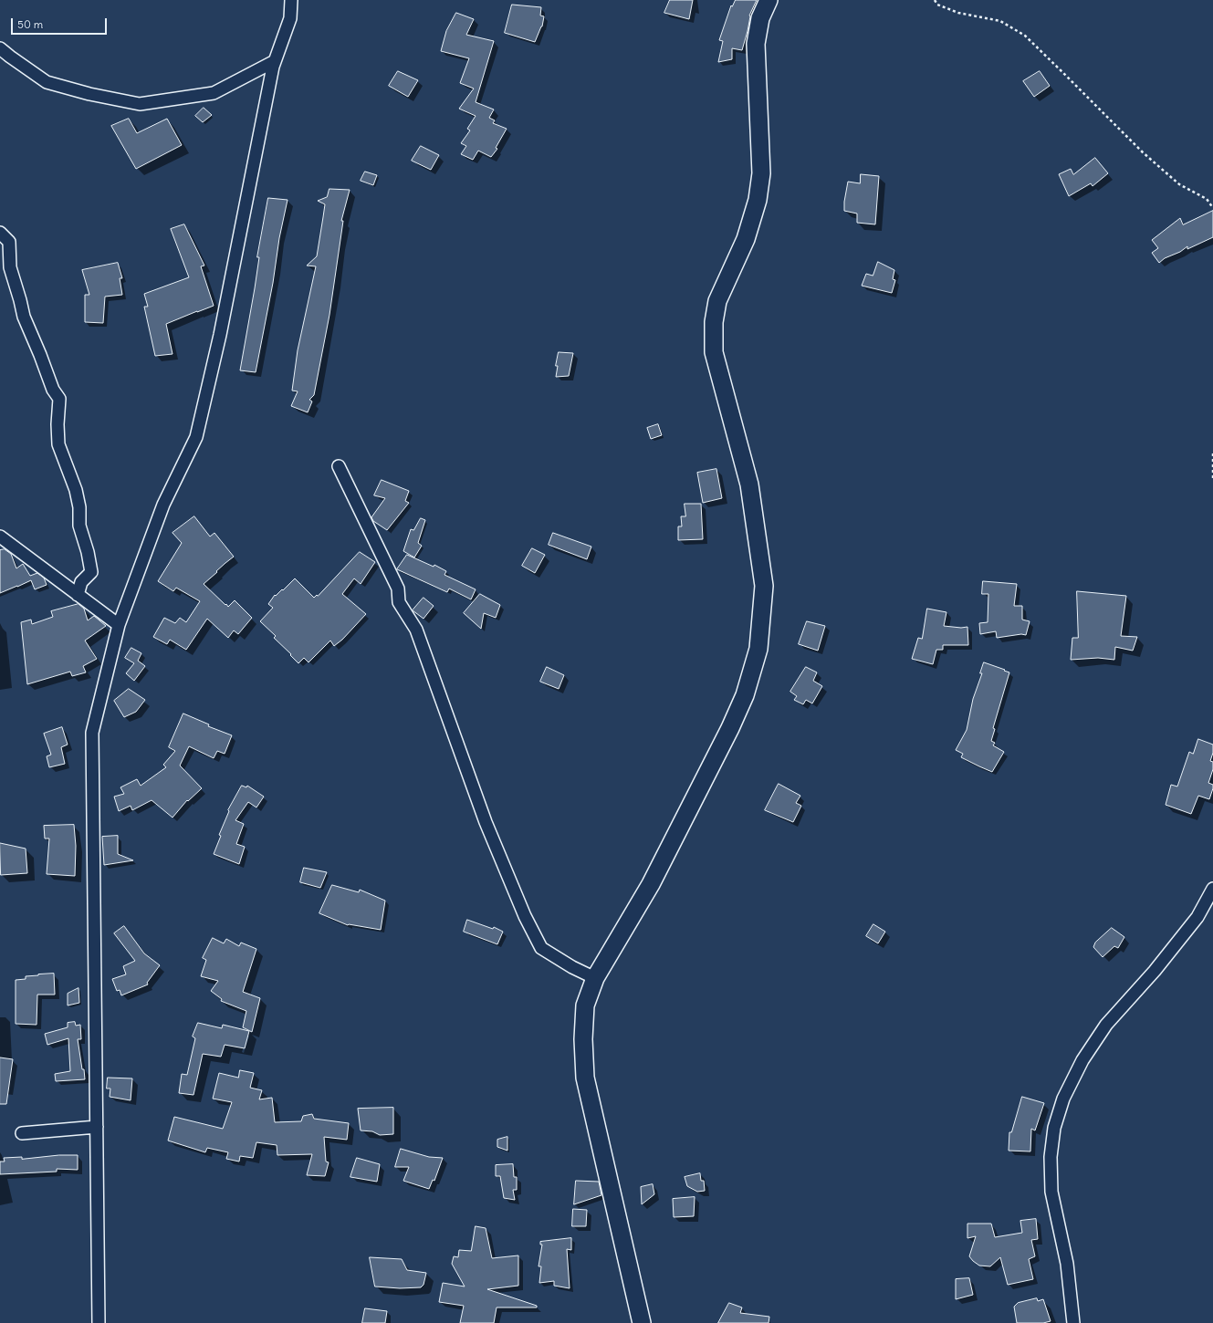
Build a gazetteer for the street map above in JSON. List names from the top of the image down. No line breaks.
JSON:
{"scale_bar":"50 m"}
